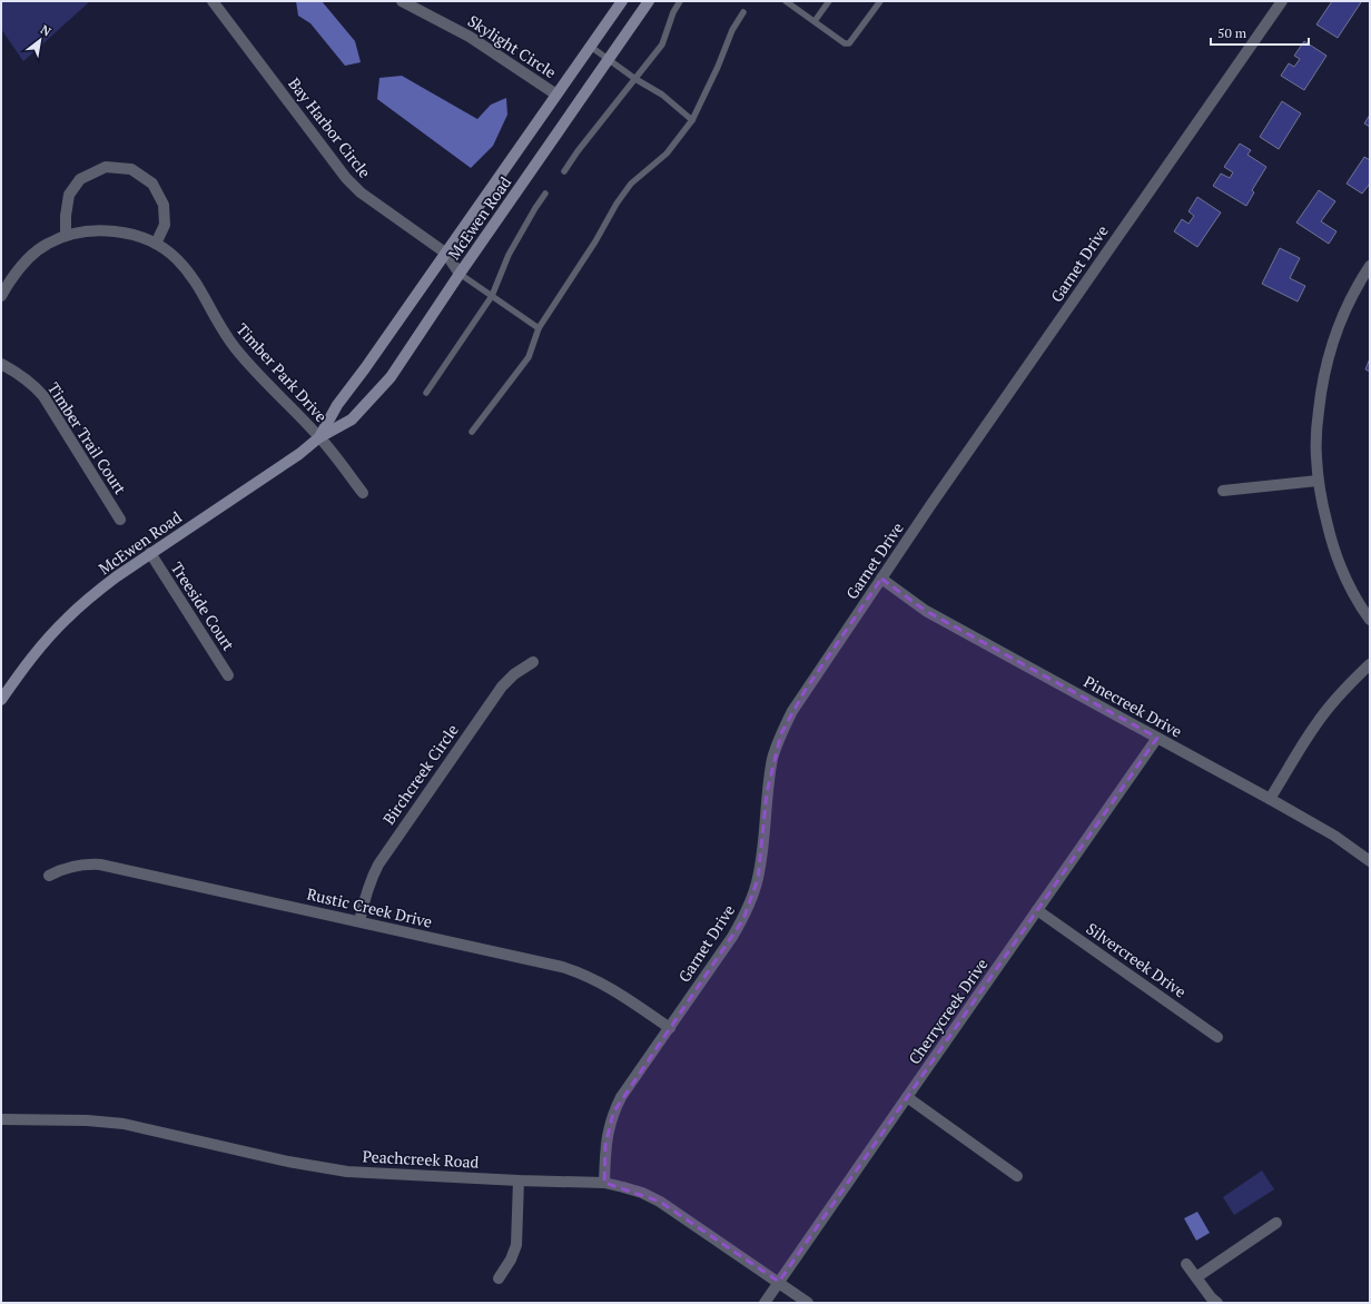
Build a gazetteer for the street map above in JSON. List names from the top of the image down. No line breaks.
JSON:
{"streets":{"street":["Skylight Circle","Bay Harbor Circle","McEwen Road","Garnet Drive","Timber Park Drive","Timber Trail Court","Treeside Court","Pinecreek Drive","Birchcreek Circle","Rustic Creek Drive","Silvercreek Drive","Cherrycreek Drive","Peachcreek Road"]},"crossings":[["Skylight Circle","McEwen Road"],["Bay Harbor Circle","McEwen Road"],["McEwen Road","Timber Park Drive"],["McEwen Road","Treeside Court"],["Garnet Drive","Pinecreek Drive"],["Garnet Drive","Rustic Creek Drive"],["Garnet Drive","Peachcreek Road"],["Pinecreek Drive","Cherrycreek Drive"],["Birchcreek Circle","Rustic Creek Drive"],["Silvercreek Drive","Cherrycreek Drive"],["Cherrycreek Drive","Peachcreek Road"]],"scale_bar":"50 m","north":"top right"}
